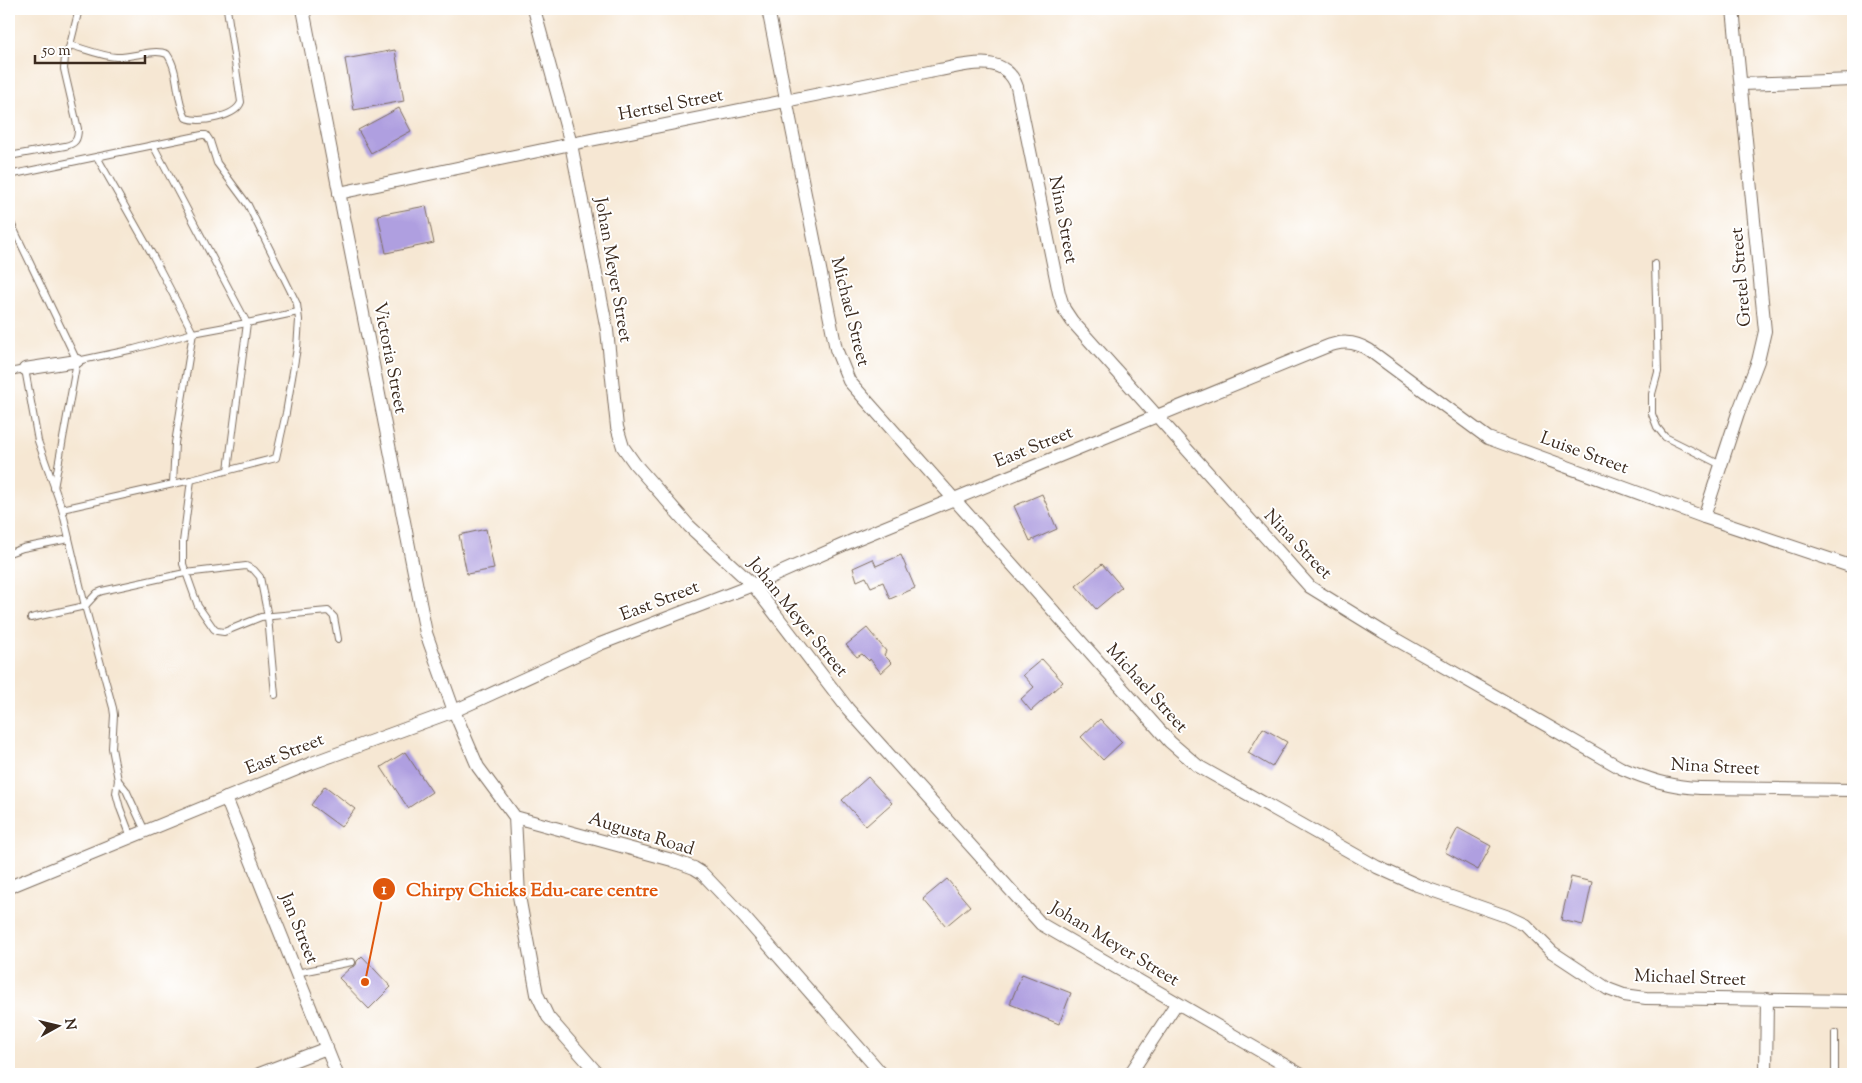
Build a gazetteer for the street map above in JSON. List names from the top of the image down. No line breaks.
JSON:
{"streets":{"street":["Hertsel Street","Nina Street","Johan Meyer Street","Gretel Street","Michael Street","Victoria Street","East Street","Luise Street","Augusta Road","Jan Street"]},"crossings":[["Hertsel Street","Nina Street"],["Hertsel Street","Johan Meyer Street"],["Hertsel Street","Michael Street"],["Hertsel Street","Victoria Street"],["Nina Street","East Street"],["Johan Meyer Street","East Street"],["Gretel Street","Luise Street"],["Michael Street","East Street"],["Victoria Street","East Street"],["East Street","Luise Street"],["East Street","Jan Street"]],"places":["Chirpy Chicks Edu-care centre"],"scale_bar":"50 m","north":"right"}
